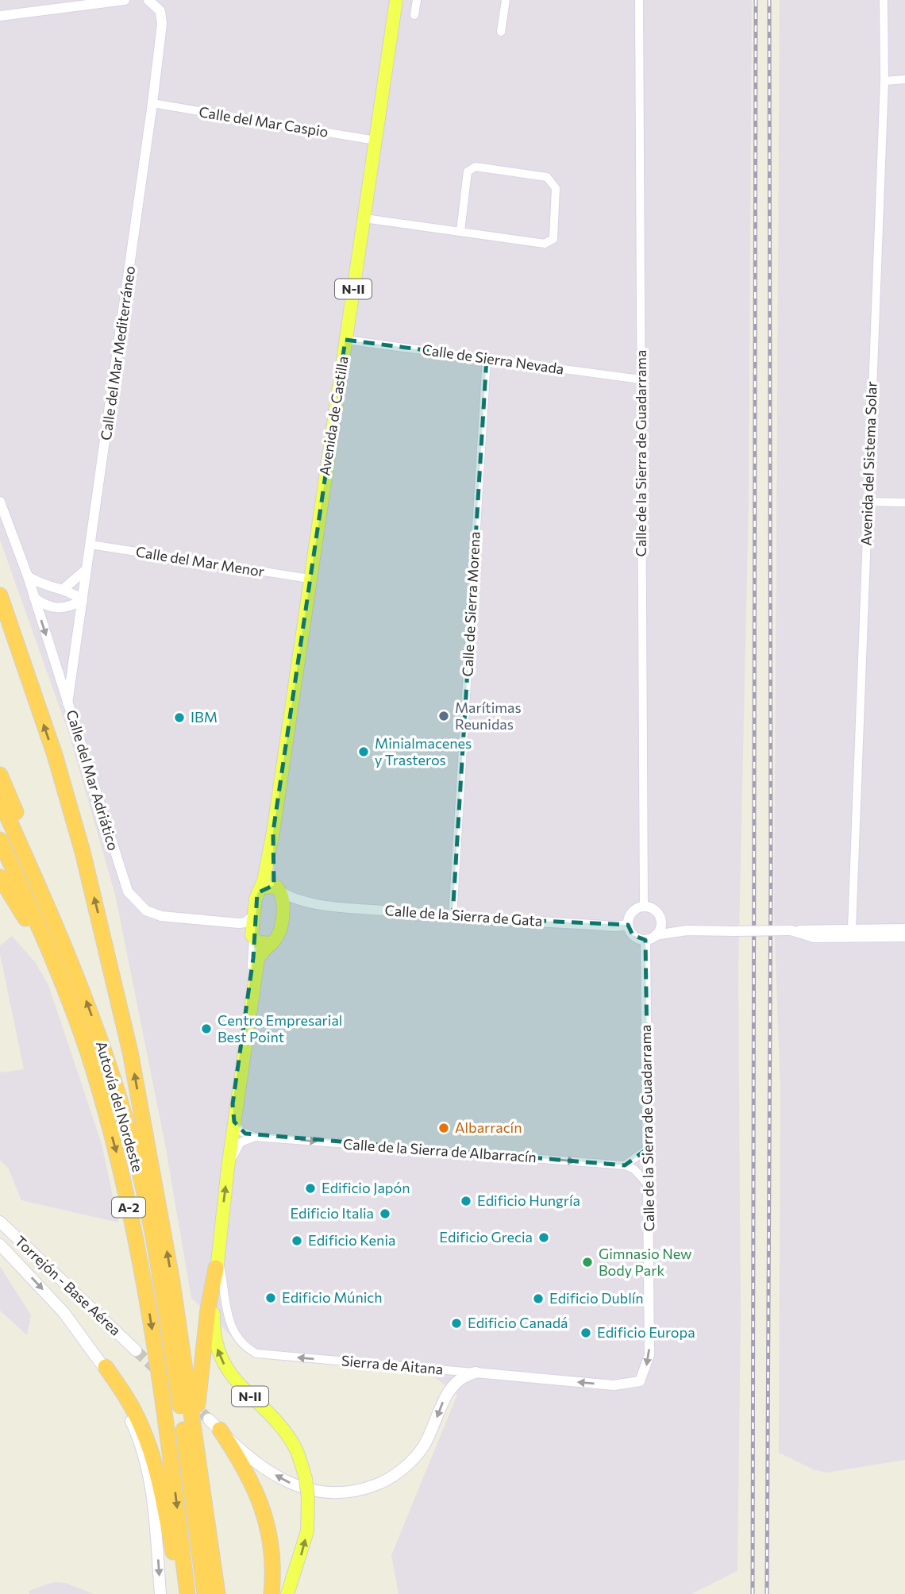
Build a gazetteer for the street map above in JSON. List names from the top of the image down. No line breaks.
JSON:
{"streets":{"highway":["Autovía del Nordeste","A-2"],"main road":["N-II","Avenida de Castilla","Torrejón - Base Aérea"],"street":["Calle del Mar Caspio","Calle del Mar Mediterráneo","Calle de Sierra Nevada","Calle de la Sierra de Guadarrama","Avenida del Sistema Solar","Calle del Mar Menor","Calle de Sierra Morena","Calle del Mar Adriático","Calle de la Sierra de Gata","Calle de la Sierra de Albarracín","Sierra de Aitana"]},"crossings":[["Calle del Mar Caspio","Calle del Mar Mediterráneo"],["Calle del Mar Caspio","Avenida de Castilla"],["N-II","Avenida de Castilla"],["N-II","Calle del Mar Adriático"],["N-II","Calle de la Sierra de Gata"],["N-II","Sierra de Aitana"],["Calle del Mar Mediterráneo","Calle del Mar Menor"],["Calle del Mar Mediterráneo","Calle del Mar Adriático"],["Calle de Sierra Nevada","Avenida de Castilla"],["Calle de Sierra Nevada","Calle de la Sierra de Guadarrama"],["Calle de Sierra Nevada","Calle de Sierra Morena"],["Avenida de Castilla","Calle del Mar Menor"],["Avenida de Castilla","Calle de la Sierra de Gata"],["Calle de la Sierra de Guadarrama","Calle de la Sierra de Gata"],["Calle de la Sierra de Guadarrama","Sierra de Aitana"],["Calle de Sierra Morena","Calle de la Sierra de Gata"]],"one_way":["Calle de la Sierra de Albarracín","Sierra de Aitana"],"places":["Marítimas Reunidas","IBM","Minialmacenes y Trasteros","Centro Empresarial Best Point","Albarracín","Edificio Japón","Edificio Hungría","Edificio Italia","Edificio Grecia","Edificio Kenia","Gimnasio New Body Park","Edificio Múnich","Edificio Dublín","Edificio Canadá","Edificio Europa"]}
